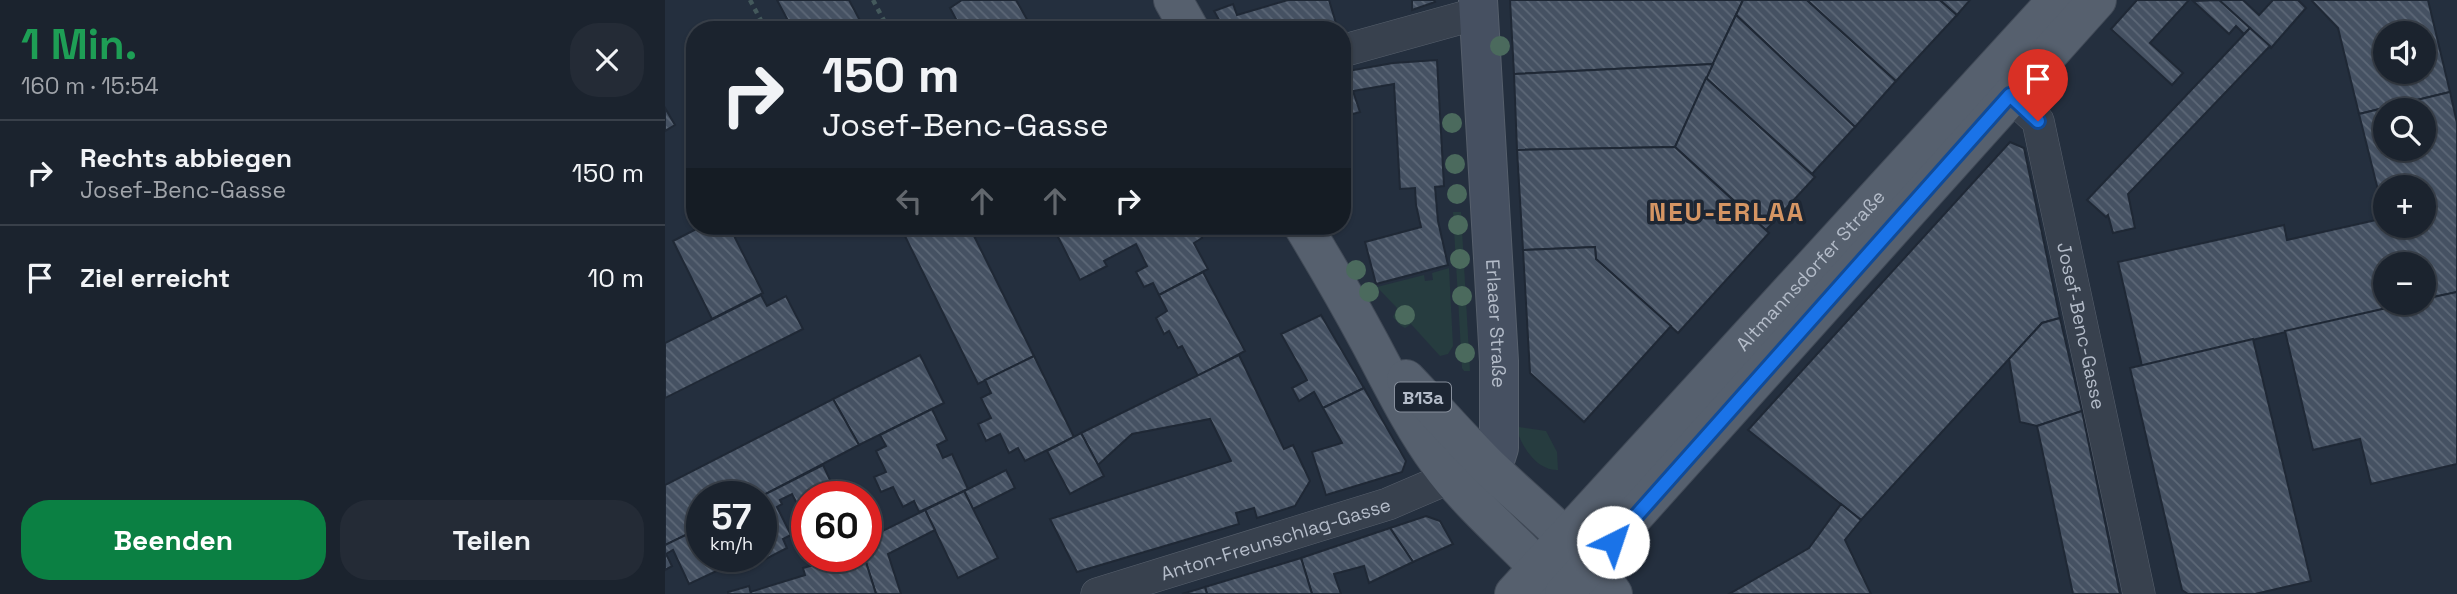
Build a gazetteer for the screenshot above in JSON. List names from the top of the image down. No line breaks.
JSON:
{"streets":{"main road":["Altmannsdorfer Straße","B13a"],"street":["Erlaaer Straße","Josef-Benc-Gasse","Anton-Freunschlag-Gasse"]},"crossings":[["Altmannsdorfer Straße","Josef-Benc-Gasse"],["Altmannsdorfer Straße","B13a"],["Erlaaer Straße","B13a"],["B13a","Anton-Freunschlag-Gasse"]],"districts":["NEU-ERLAA"],"page":{"heading":["1 Min.","160 m · 15:54"],"map_buttons":["+","−"],"turn":["150 m","Josef-Benc-Gasse"],"list":[{"name":"Rechts abbiegen","note":"Josef-Benc-Gasse","value":"150 m"},{"name":"Ziel erreicht","value":"10 m"}],"speed":"57 km/h","limit":"60","buttons":["Beenden","Teilen"]}}
